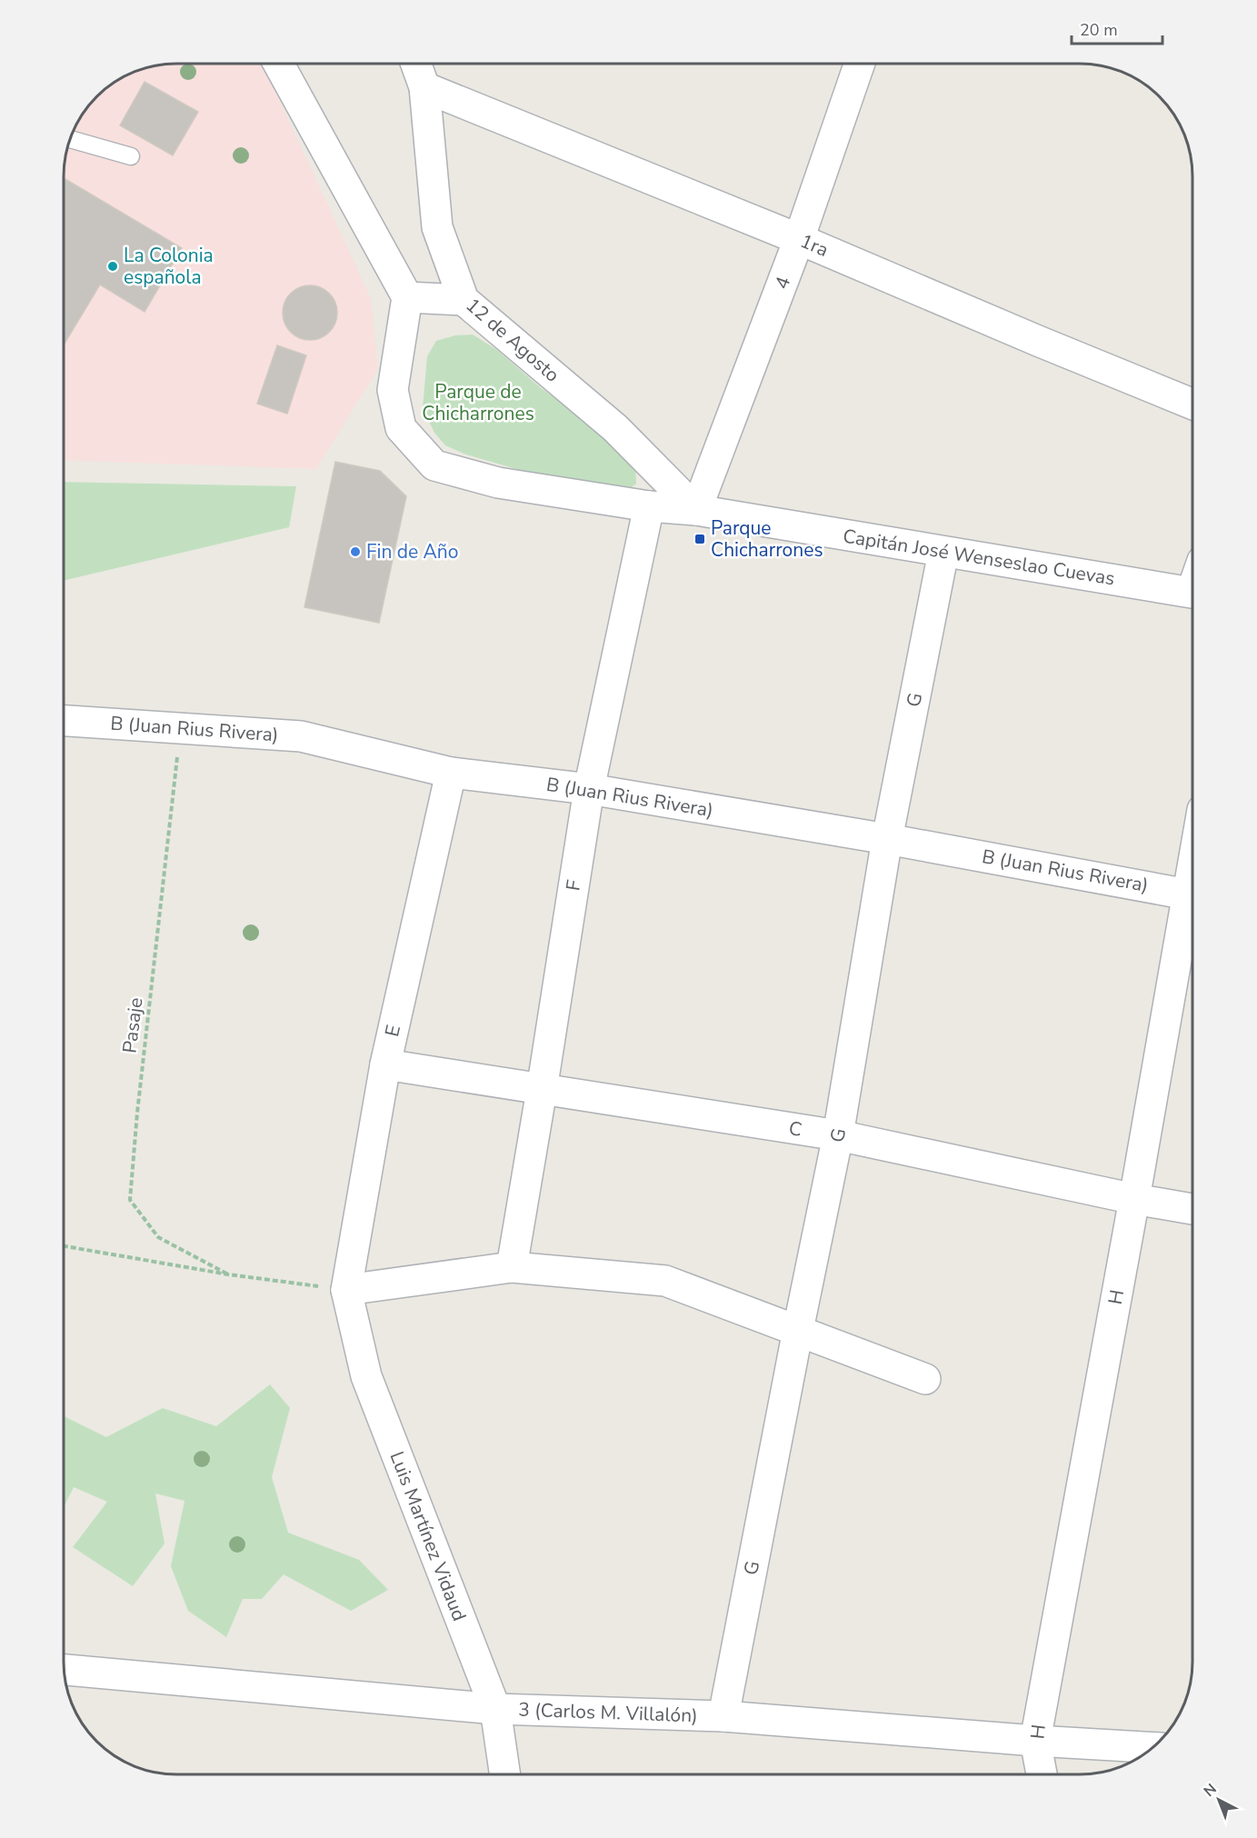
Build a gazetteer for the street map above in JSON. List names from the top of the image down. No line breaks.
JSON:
{"streets":{"street":["1ra","4","12 de Agosto","Capitán José Wenseslao Cuevas","G","B (Juan Rius Rivera)","F","E","C","H","Luis Martínez Vidaud","3 (Carlos M. Villalón)"],"path":["Pasaje"]},"crossings":[["1ra","4"],["1ra","12 de Agosto"],["4","12 de Agosto"],["4","Capitán José Wenseslao Cuevas"],["12 de Agosto","Capitán José Wenseslao Cuevas"],["Capitán José Wenseslao Cuevas","G"],["Capitán José Wenseslao Cuevas","F"],["G","B (Juan Rius Rivera)"],["G","C"],["G","3 (Carlos M. Villalón)"],["B (Juan Rius Rivera)","F"],["B (Juan Rius Rivera)","Pasaje"],["B (Juan Rius Rivera)","E"],["F","C"],["E","C"],["E","Luis Martínez Vidaud"],["C","H"],["H","3 (Carlos M. Villalón)"],["Luis Martínez Vidaud","3 (Carlos M. Villalón)"]],"parks":["Parque de Chicharrones"],"places":{"other":["La Colonia española","Fin de Año"],"transit":["Parque Chicharrones"]},"scale_bar":"20 m","north":"top left"}
